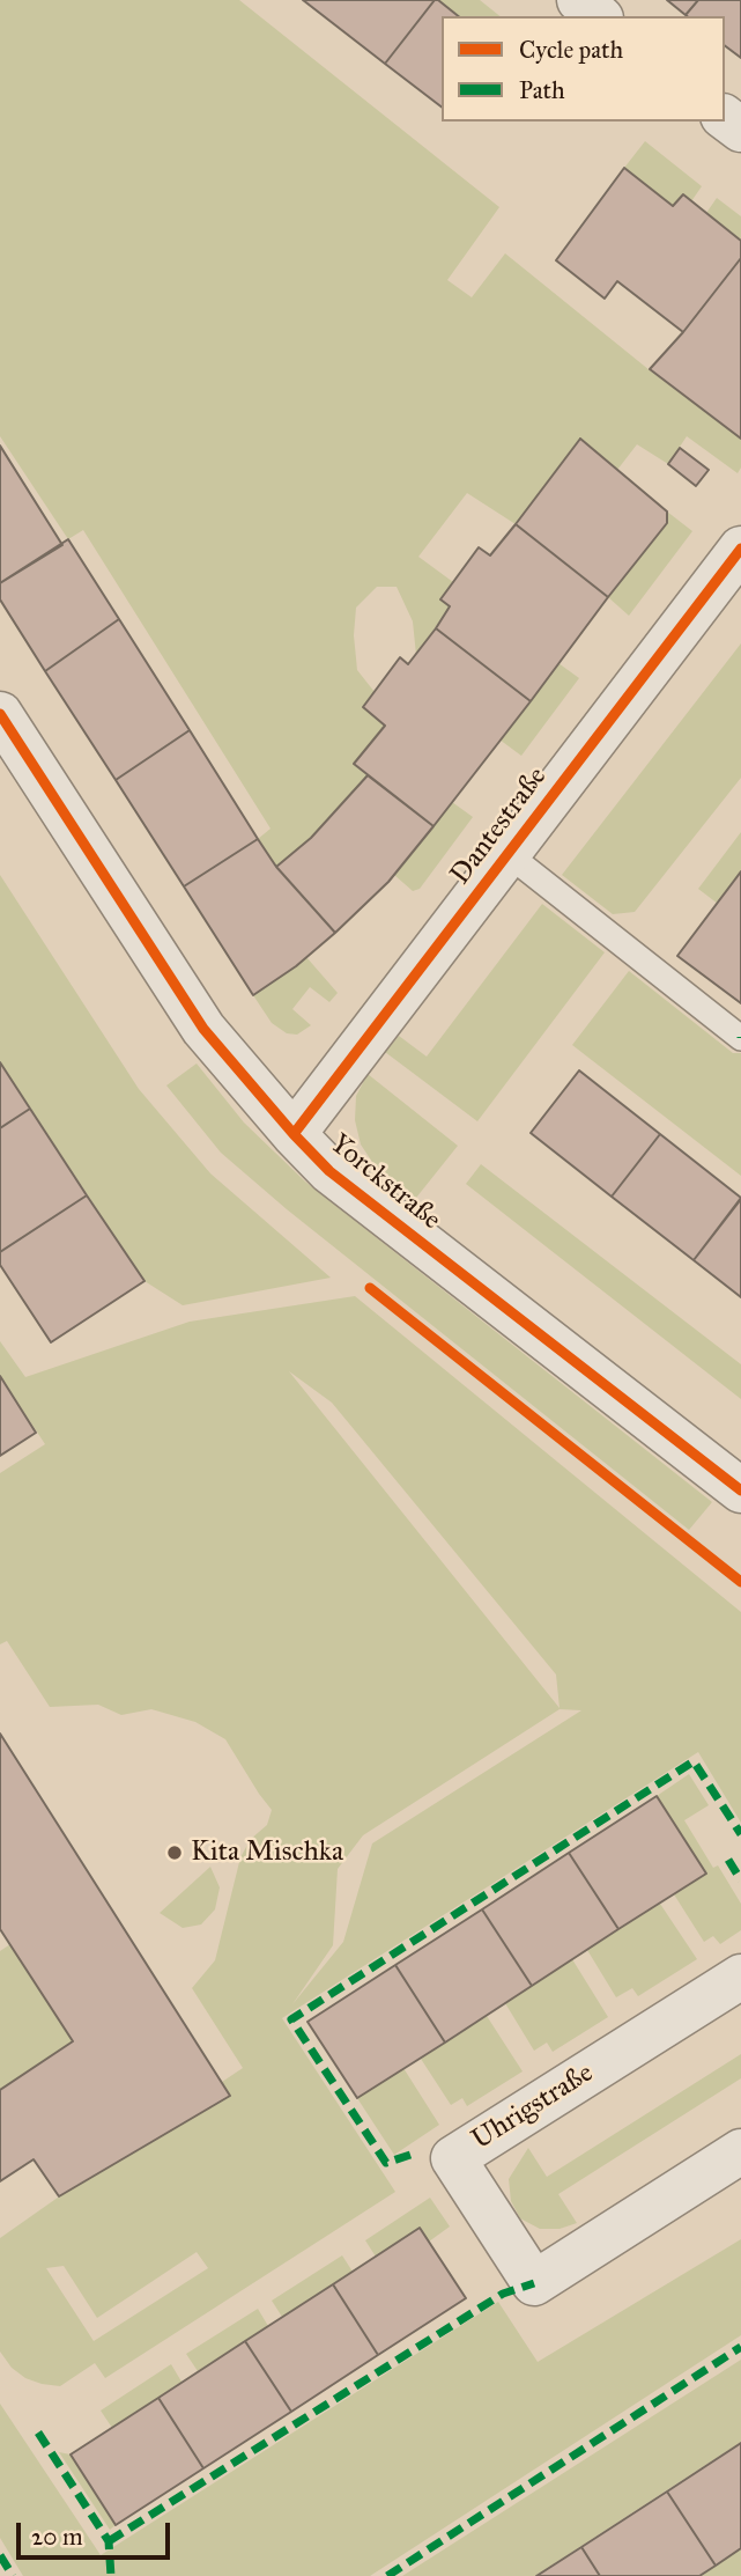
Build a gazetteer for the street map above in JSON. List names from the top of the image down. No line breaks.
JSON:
{"streets":{"street":["Dantestraße","Yorckstraße","Uhrigstraße"]},"crossings":[["Dantestraße","Yorckstraße"]],"places":["Kita Mischka"],"legend":["Cycle path","Path"],"scale_bar":"20 m"}
